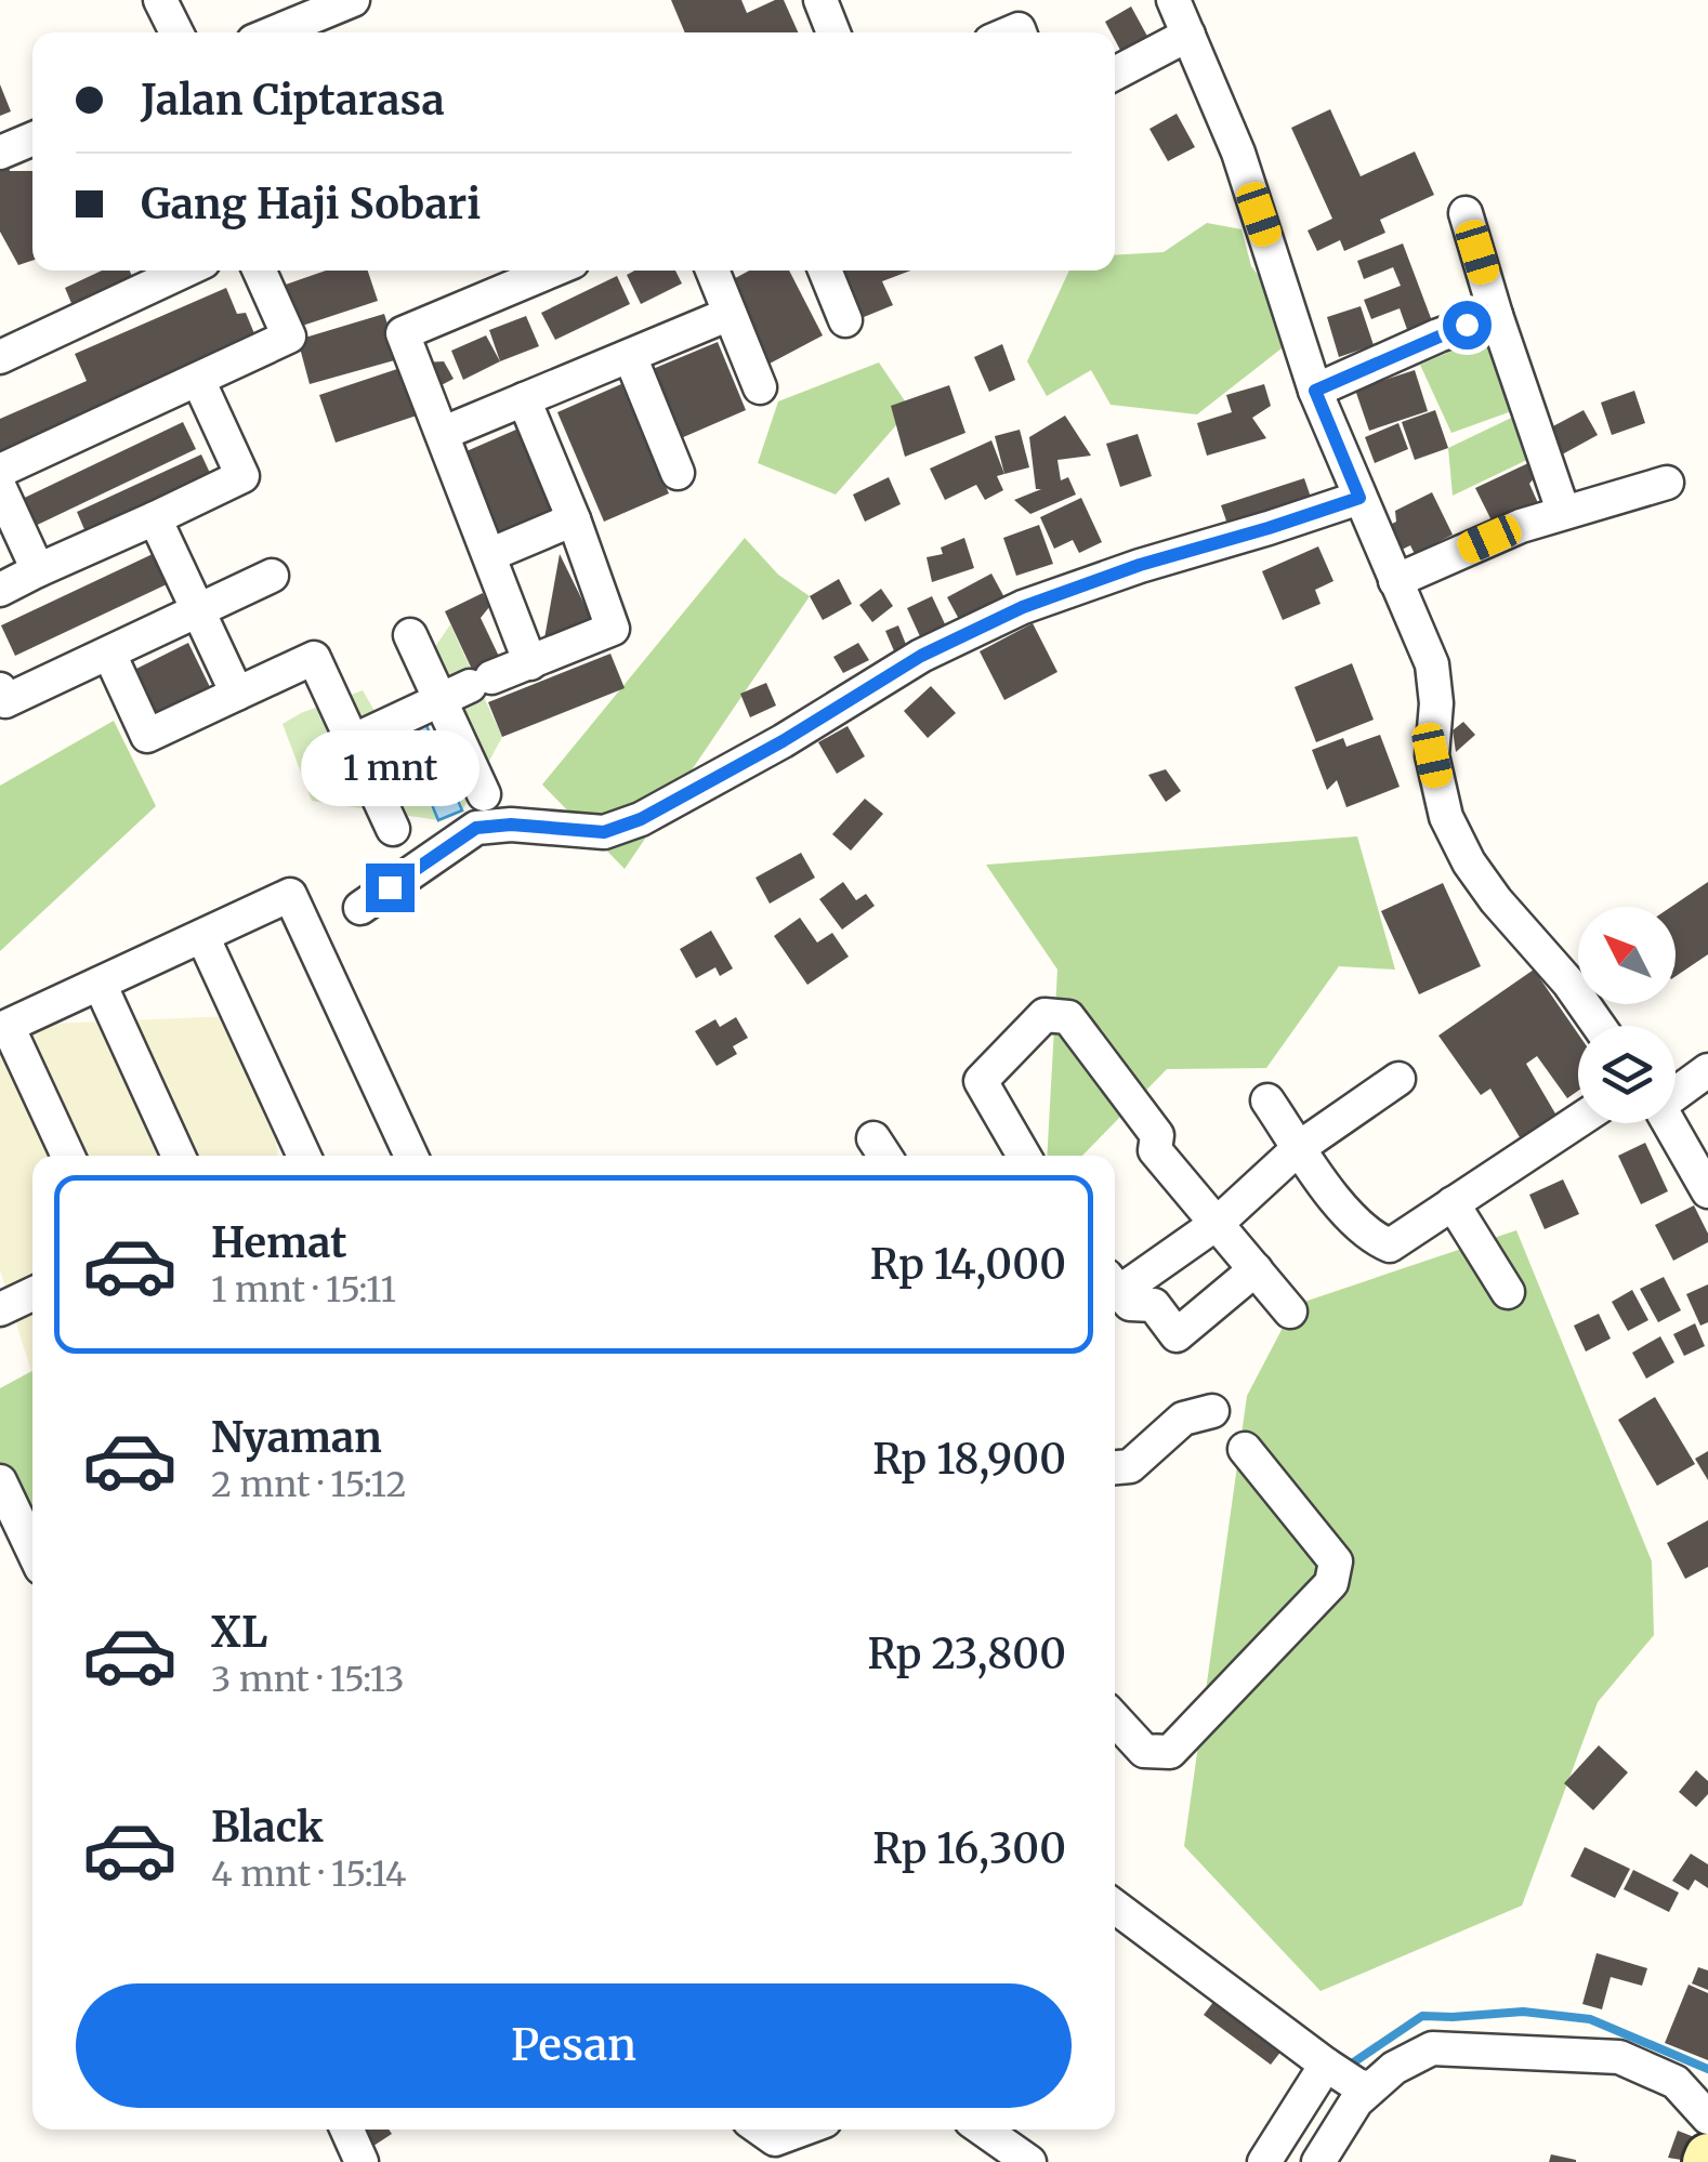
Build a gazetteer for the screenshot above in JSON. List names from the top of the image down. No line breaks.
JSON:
{"north":"top left","page":{"banner":["Jalan Ciptarasa","Gang Haji Sobari"],"bubble":"1 mnt","list":[{"name":"Hemat","note":"1 mnt · 15:11","value":"Rp 14,000"},{"name":"Nyaman","note":"2 mnt · 15:12","value":"Rp 18,900"},{"name":"XL","note":"3 mnt · 15:13","value":"Rp 23,800"},{"name":"Black","note":"4 mnt · 15:14","value":"Rp 16,300"}],"buttons":"Pesan"}}
